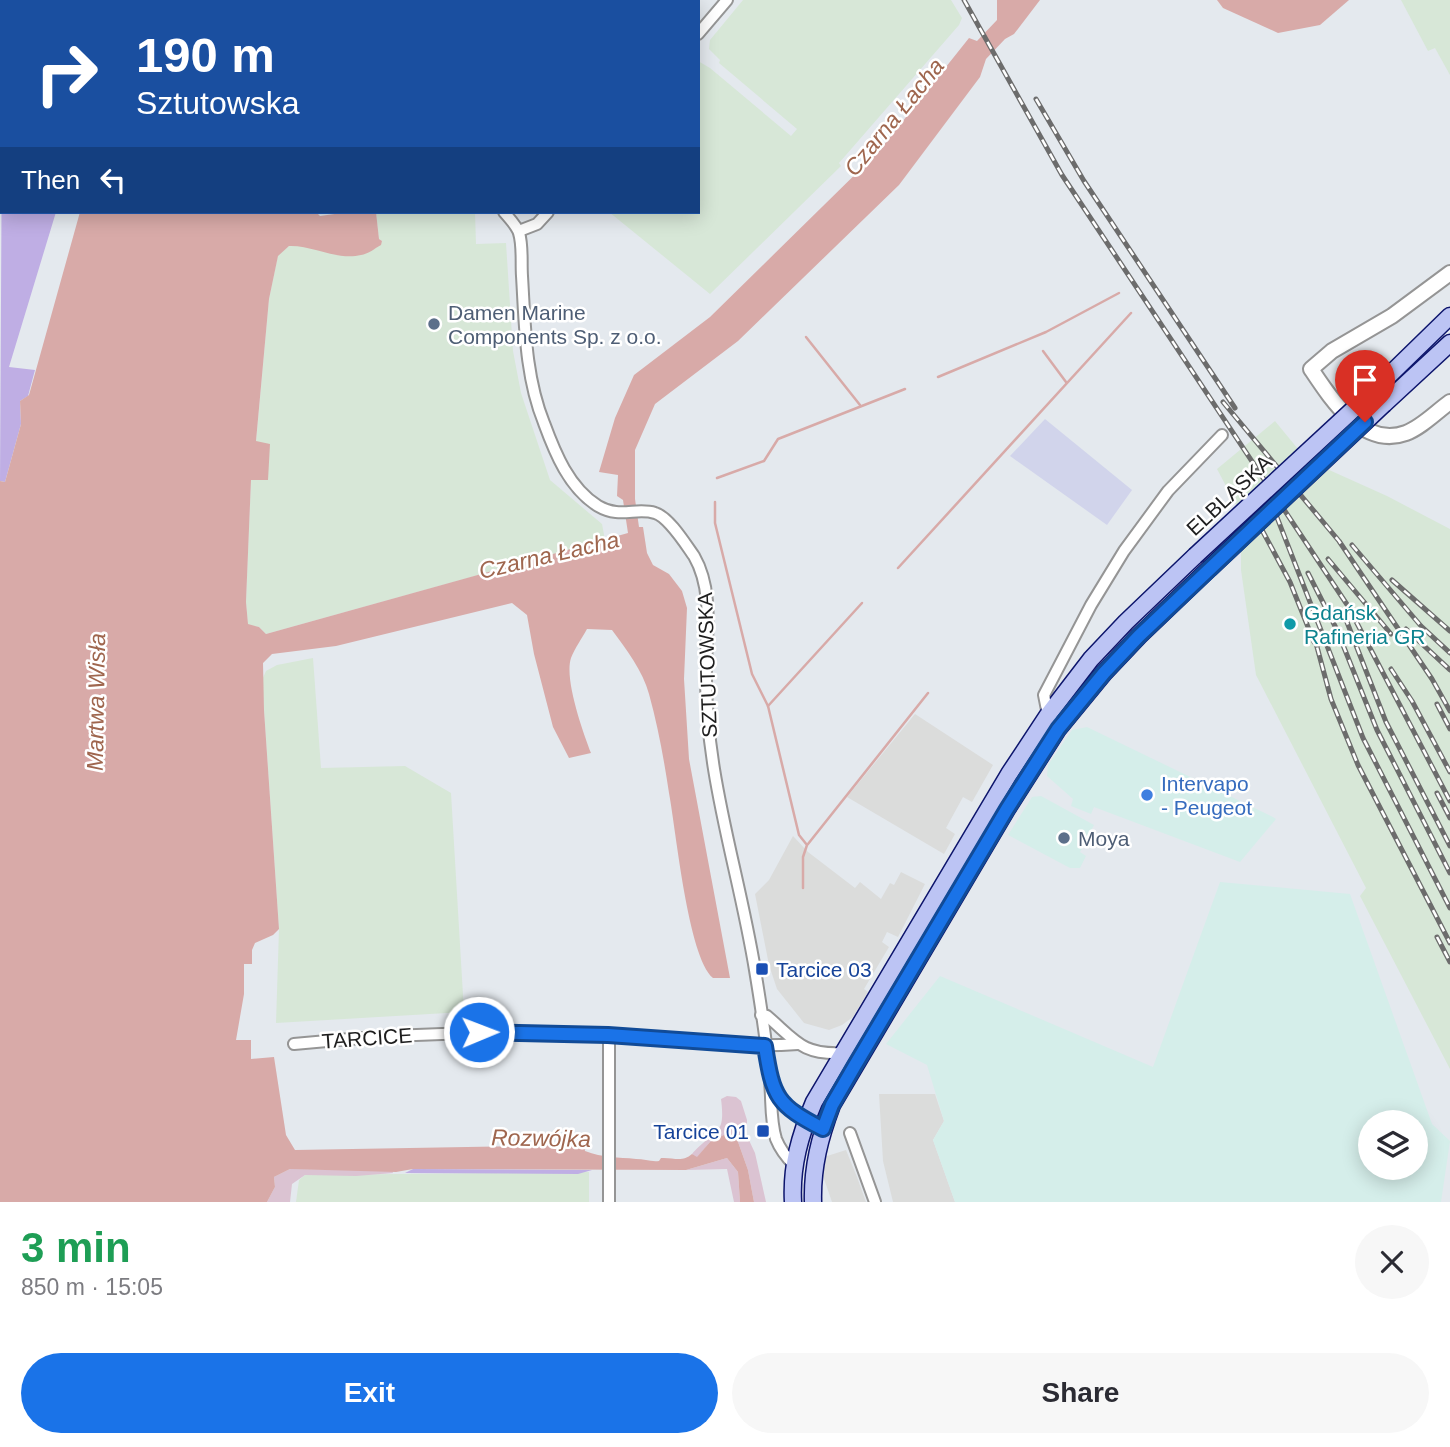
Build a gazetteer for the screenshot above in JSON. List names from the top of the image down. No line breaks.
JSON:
{"streets":{"main road":["ELBLĄSKA"],"street":["SZTUTOWSKA","TARCICE"]},"crossings":[["ELBLĄSKA","SZTUTOWSKA"],["SZTUTOWSKA","TARCICE"]],"water":["Czarna Łacha","Martwa Wisła","Rozwójka"],"places":{"other":["Damen Marine Components Sp. z o.o.","Gdańsk Rafineria GR","Intervapo - Peugeot","Moya"],"transit":["Tarcice 03","Tarcice 01"]},"page":{"turn":["190 m","Sztutowska"],"then":"Then","heading":["3 min","850 m · 15:05"],"buttons":["Exit","Share"]}}
